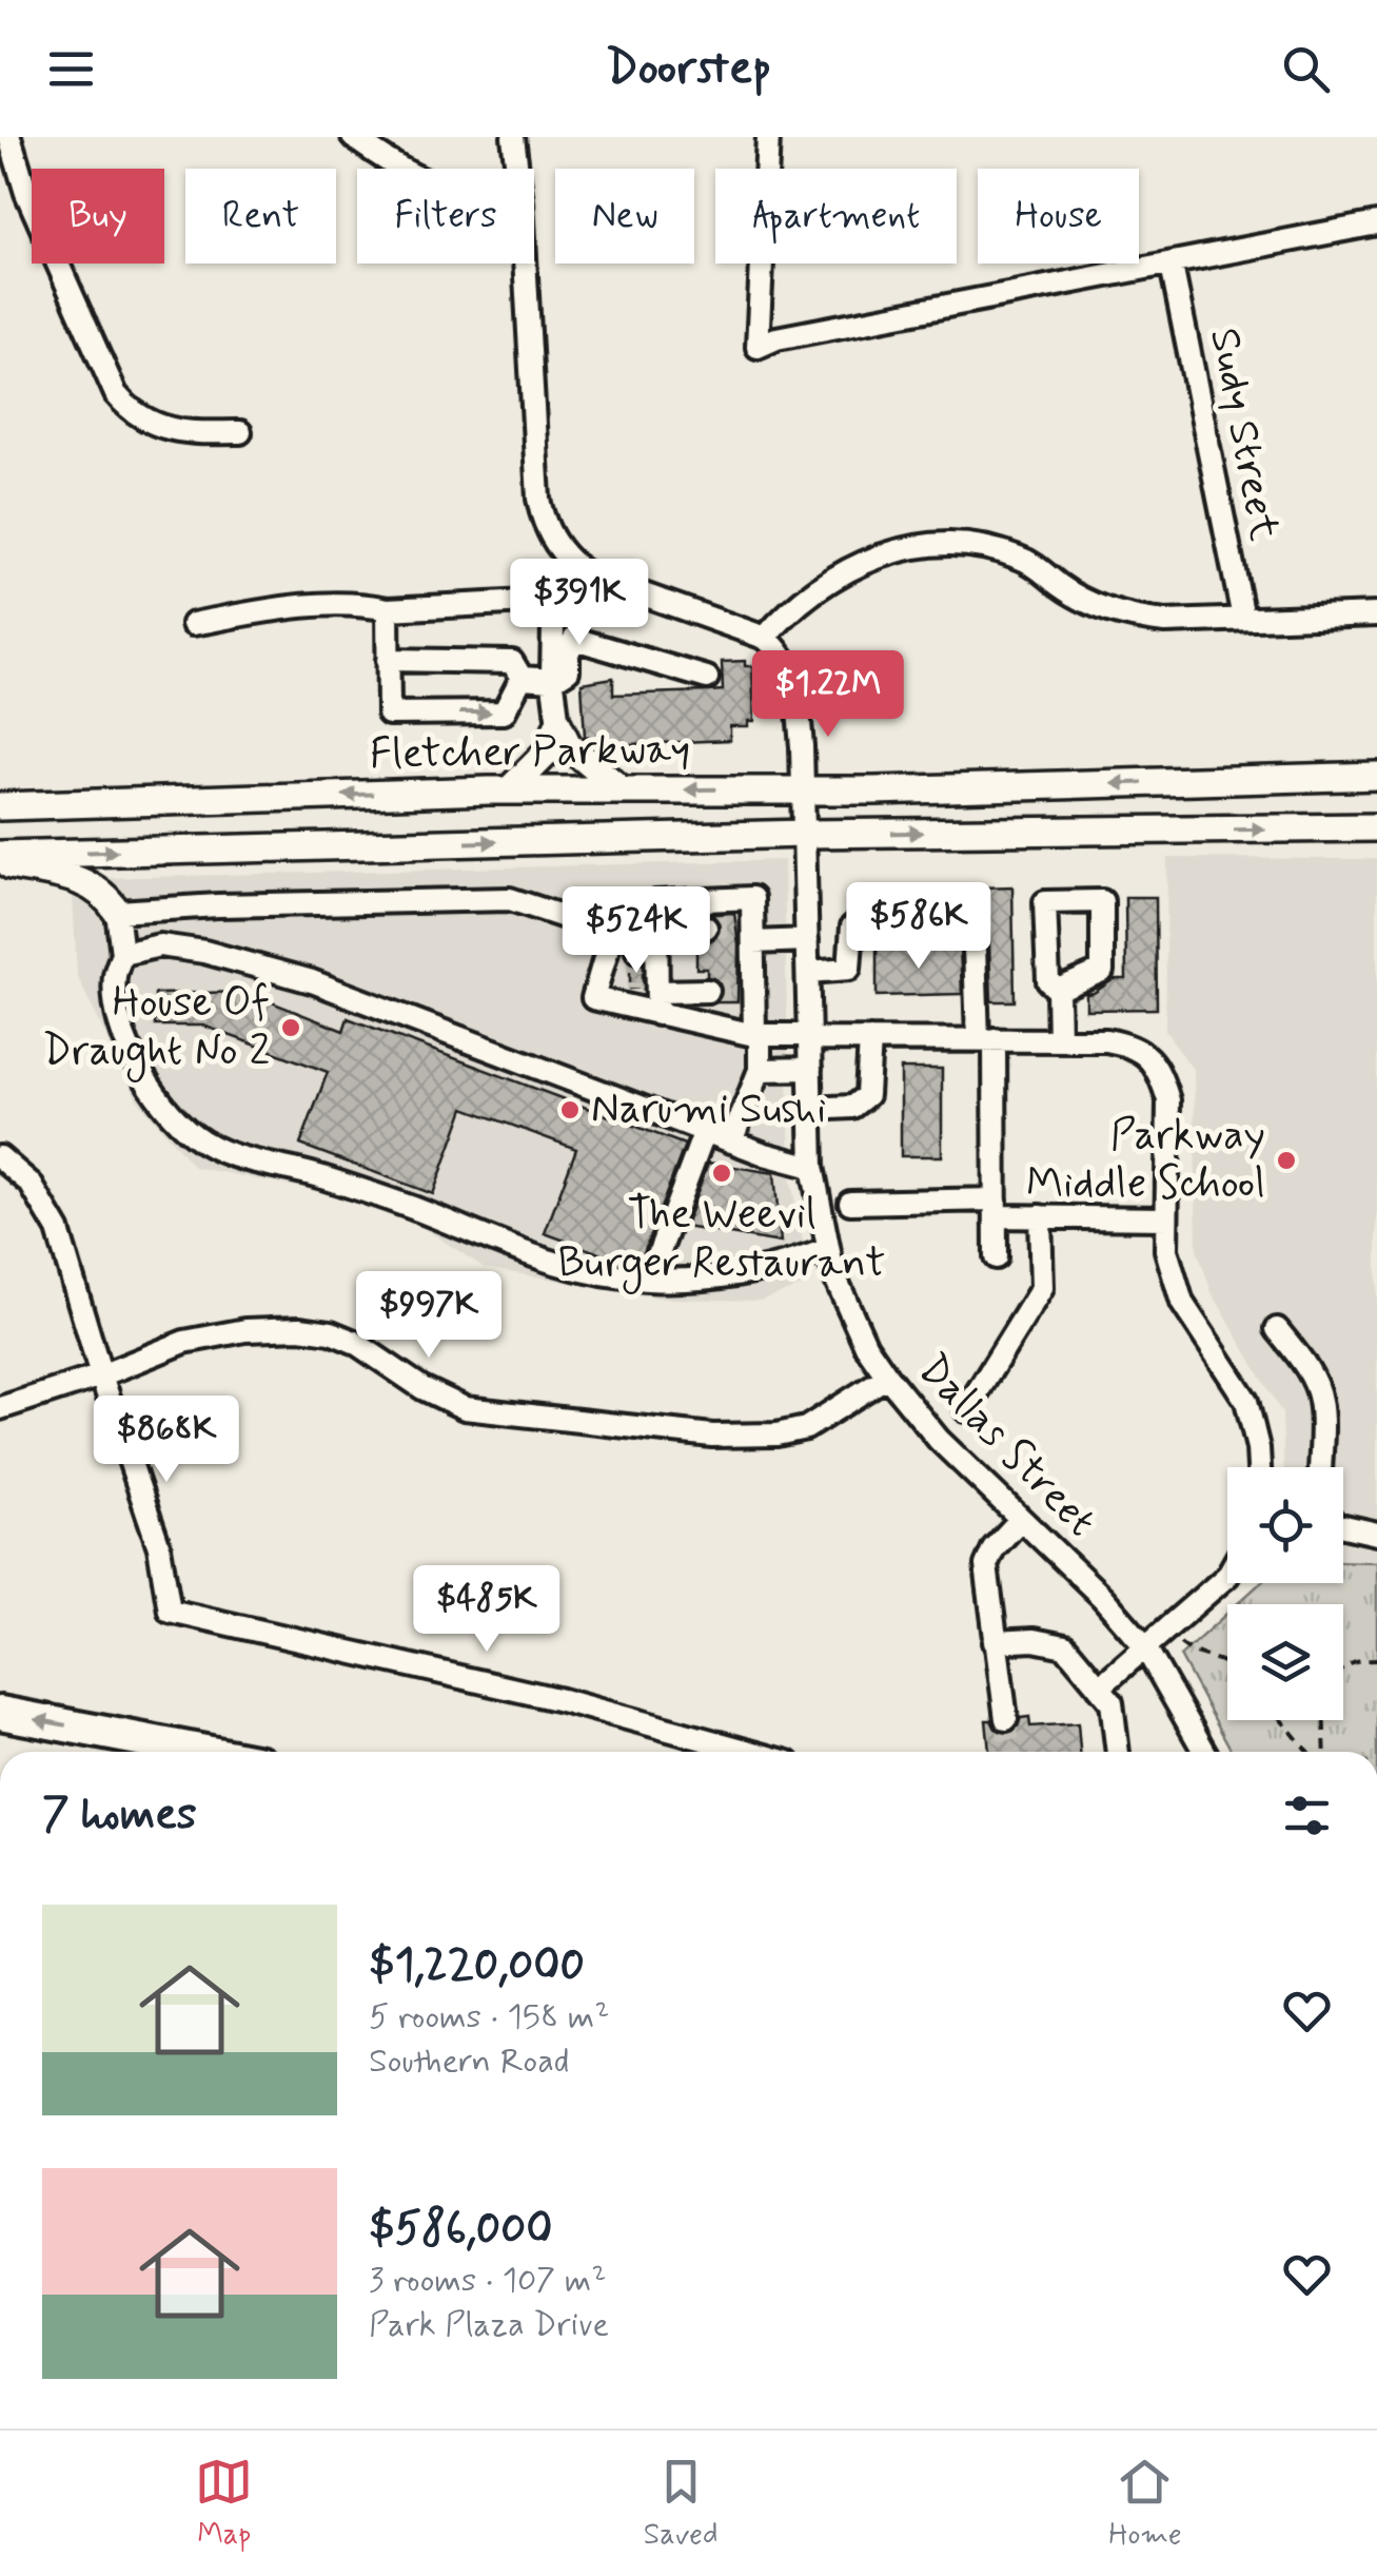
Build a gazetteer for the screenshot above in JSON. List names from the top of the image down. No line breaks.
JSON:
{"streets":{"main road":["Fletcher Parkway"],"street":["Sudy Street","Dallas Street"]},"crossings":[["Fletcher Parkway","Dallas Street"]],"places":["House Of Draught No 2","Narumi Sushi","Parkway Middle School","The Weevil Burger Restaurant"],"page":{"header":"Doorstep","chip":["Buy","Rent","Filters","New","Apartment","House"],"price":["$391K","$1.22M","$586K","$524K","$997K","$868K","$485K"],"heading":"7 homes","list":[{"name":"$1,220,000","note":"5 rooms · 158 m² · Southern Road"},{"name":"$586,000","note":"3 rooms · 107 m² · Park Plaza Drive"}],"tabs":["Map","Saved","Home"]}}
